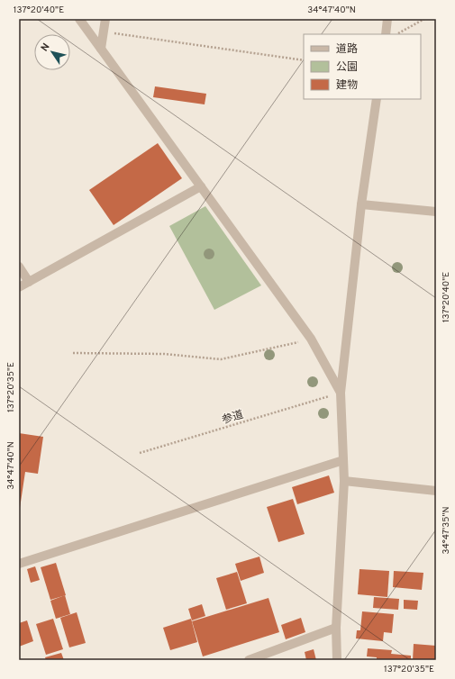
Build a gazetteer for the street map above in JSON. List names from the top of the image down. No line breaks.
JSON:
{"streets":{"path":["参道"]},"legend":["道路","公園","建物"],"north":"top left","coordinates":["137°20'40\"E","34°47'40\"N","137°20'35\"E","34°47'35\"N"]}
